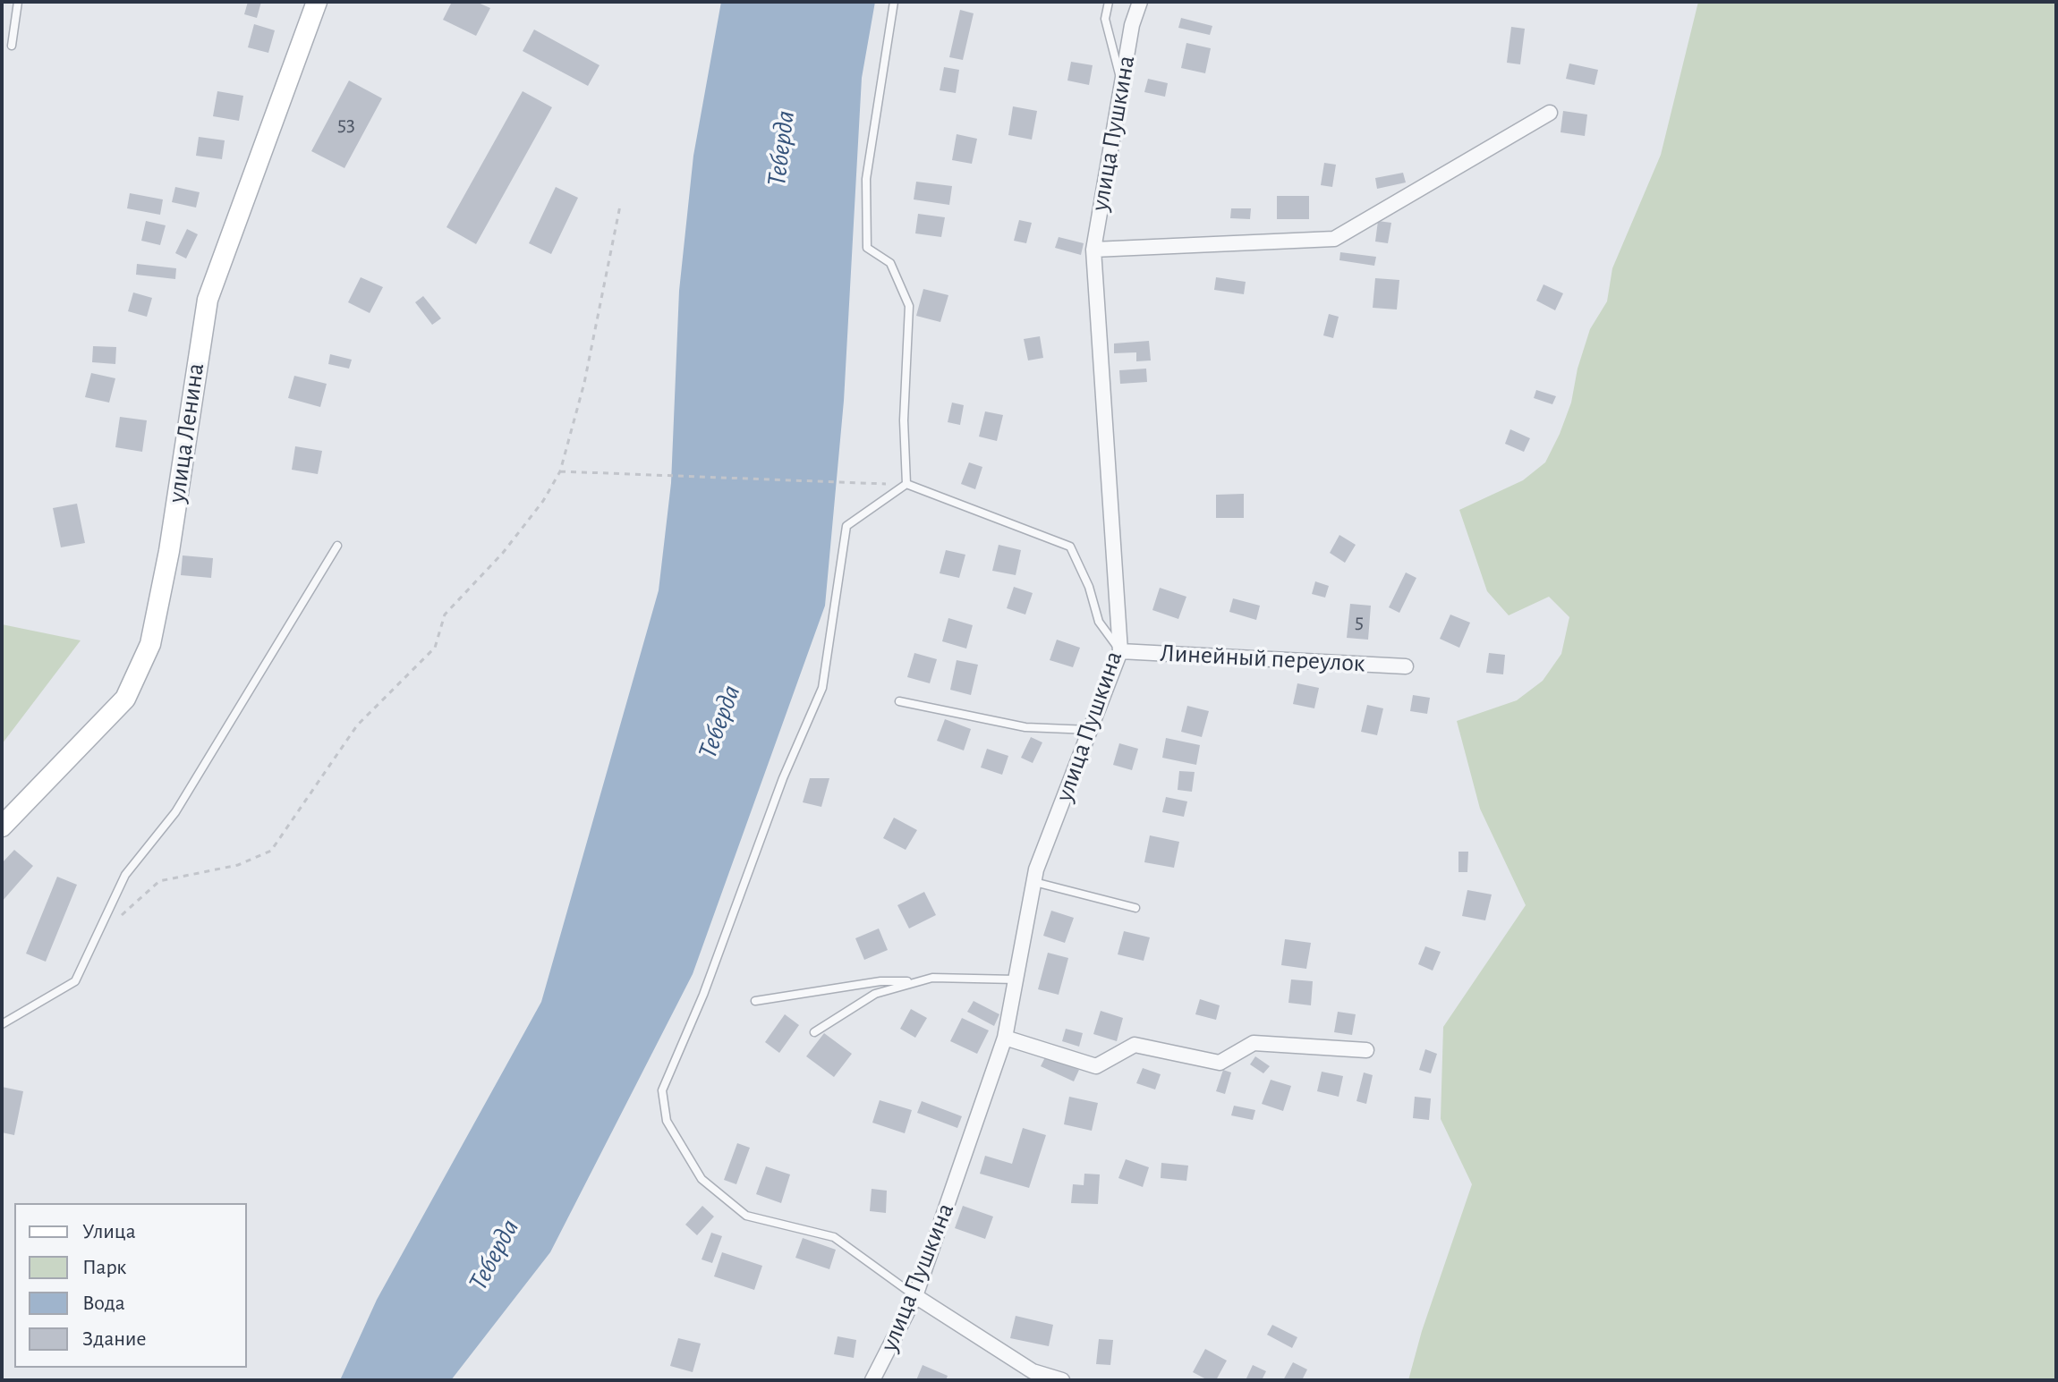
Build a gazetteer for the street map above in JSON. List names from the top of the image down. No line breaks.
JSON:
{"streets":{"main road":["улица Ленина"],"street":["улица Пушкина","Линейный переулок"]},"crossings":[["улица Пушкина","Линейный переулок"]],"water":["Теберда"],"house_numbers":["53","5"],"legend":["Улица","Парк","Вода","Здание"]}
